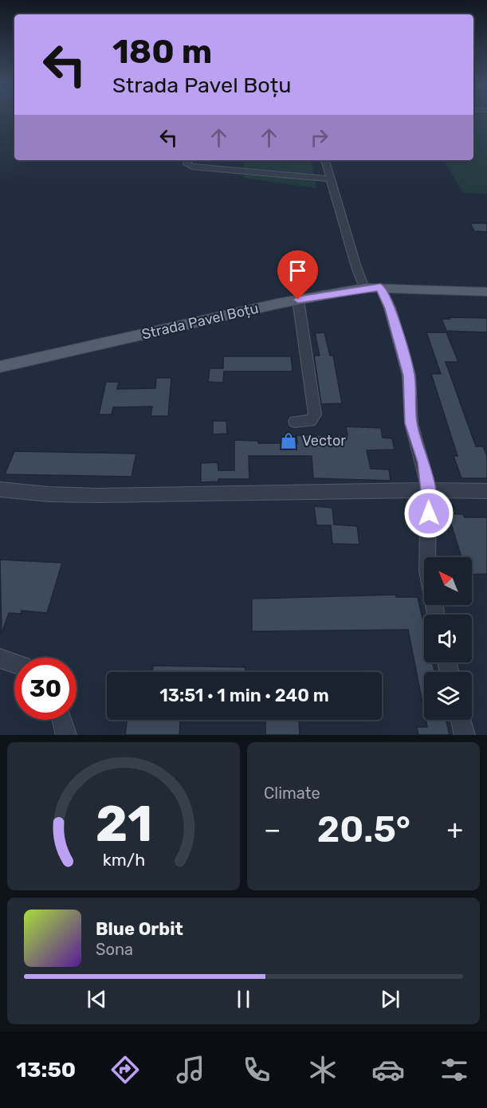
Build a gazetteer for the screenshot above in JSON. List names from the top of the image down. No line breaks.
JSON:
{"streets":{"main road":["Strada Pavel Boțu"]},"places":{"shop":["Vector"]},"north":"top left","page":{"turn":["180 m","Strada Pavel Boțu"],"limit":"30","trip":"13:51 · 1 min · 240 m","tile":"Climate","heat":["−","20.5°","+"],"song":["Blue Orbit","Sona"],"tabs":"13:50","gauge":["21","km/h"]}}
